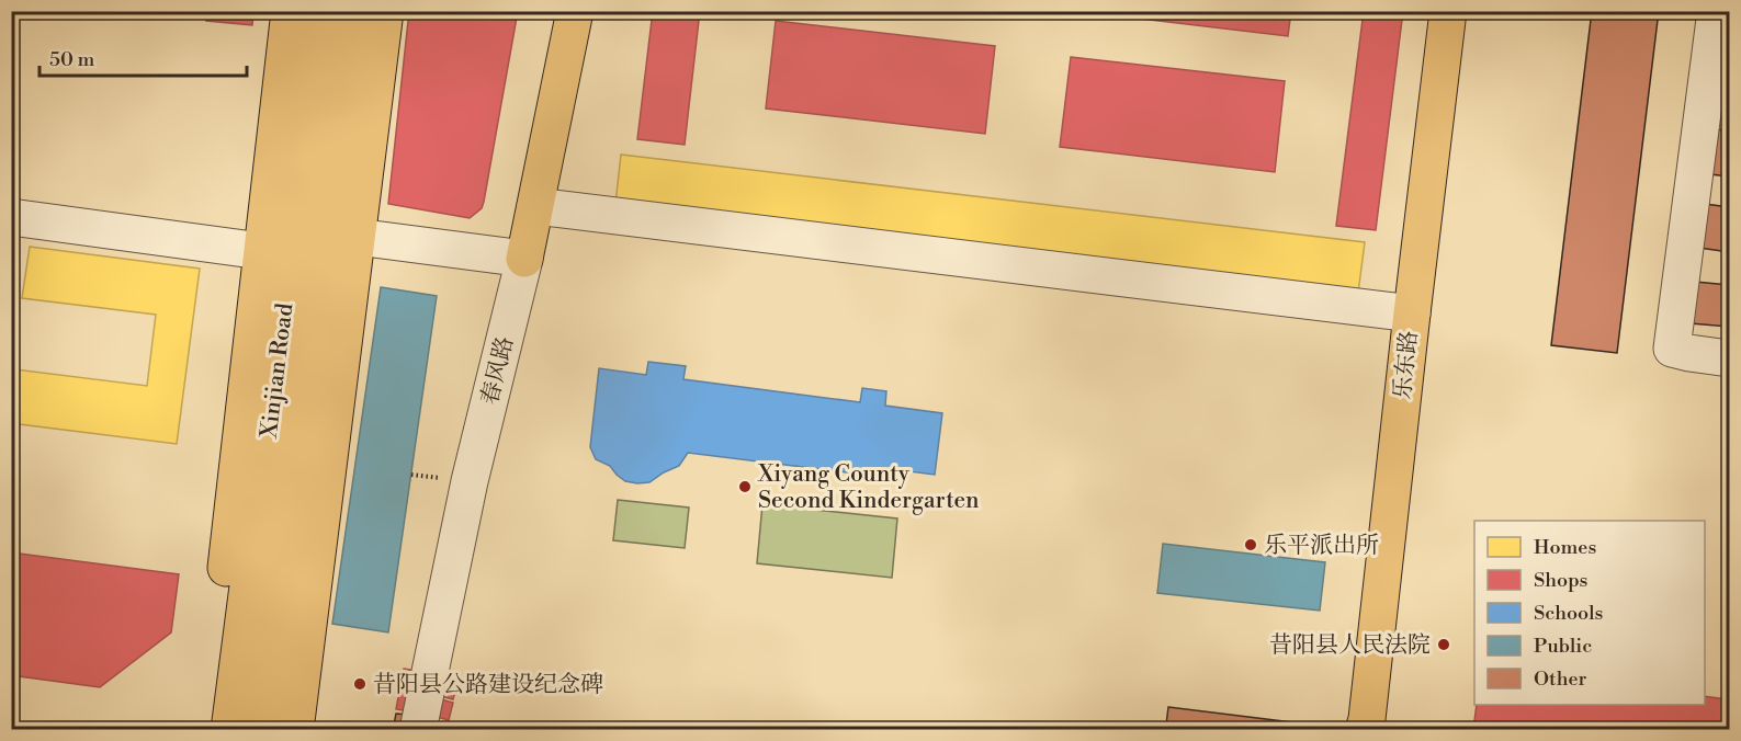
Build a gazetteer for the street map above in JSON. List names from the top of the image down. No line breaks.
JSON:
{"streets":{"main road":["乐东路","Xinjian Road","春风路"]},"places":["Xiyang County Second Kindergarten","乐平派出所","昔阳县人民法院","昔阳县公路建设纪念碑"],"legend":["Homes","Shops","Schools","Public","Other"],"scale_bar":"50 m"}
